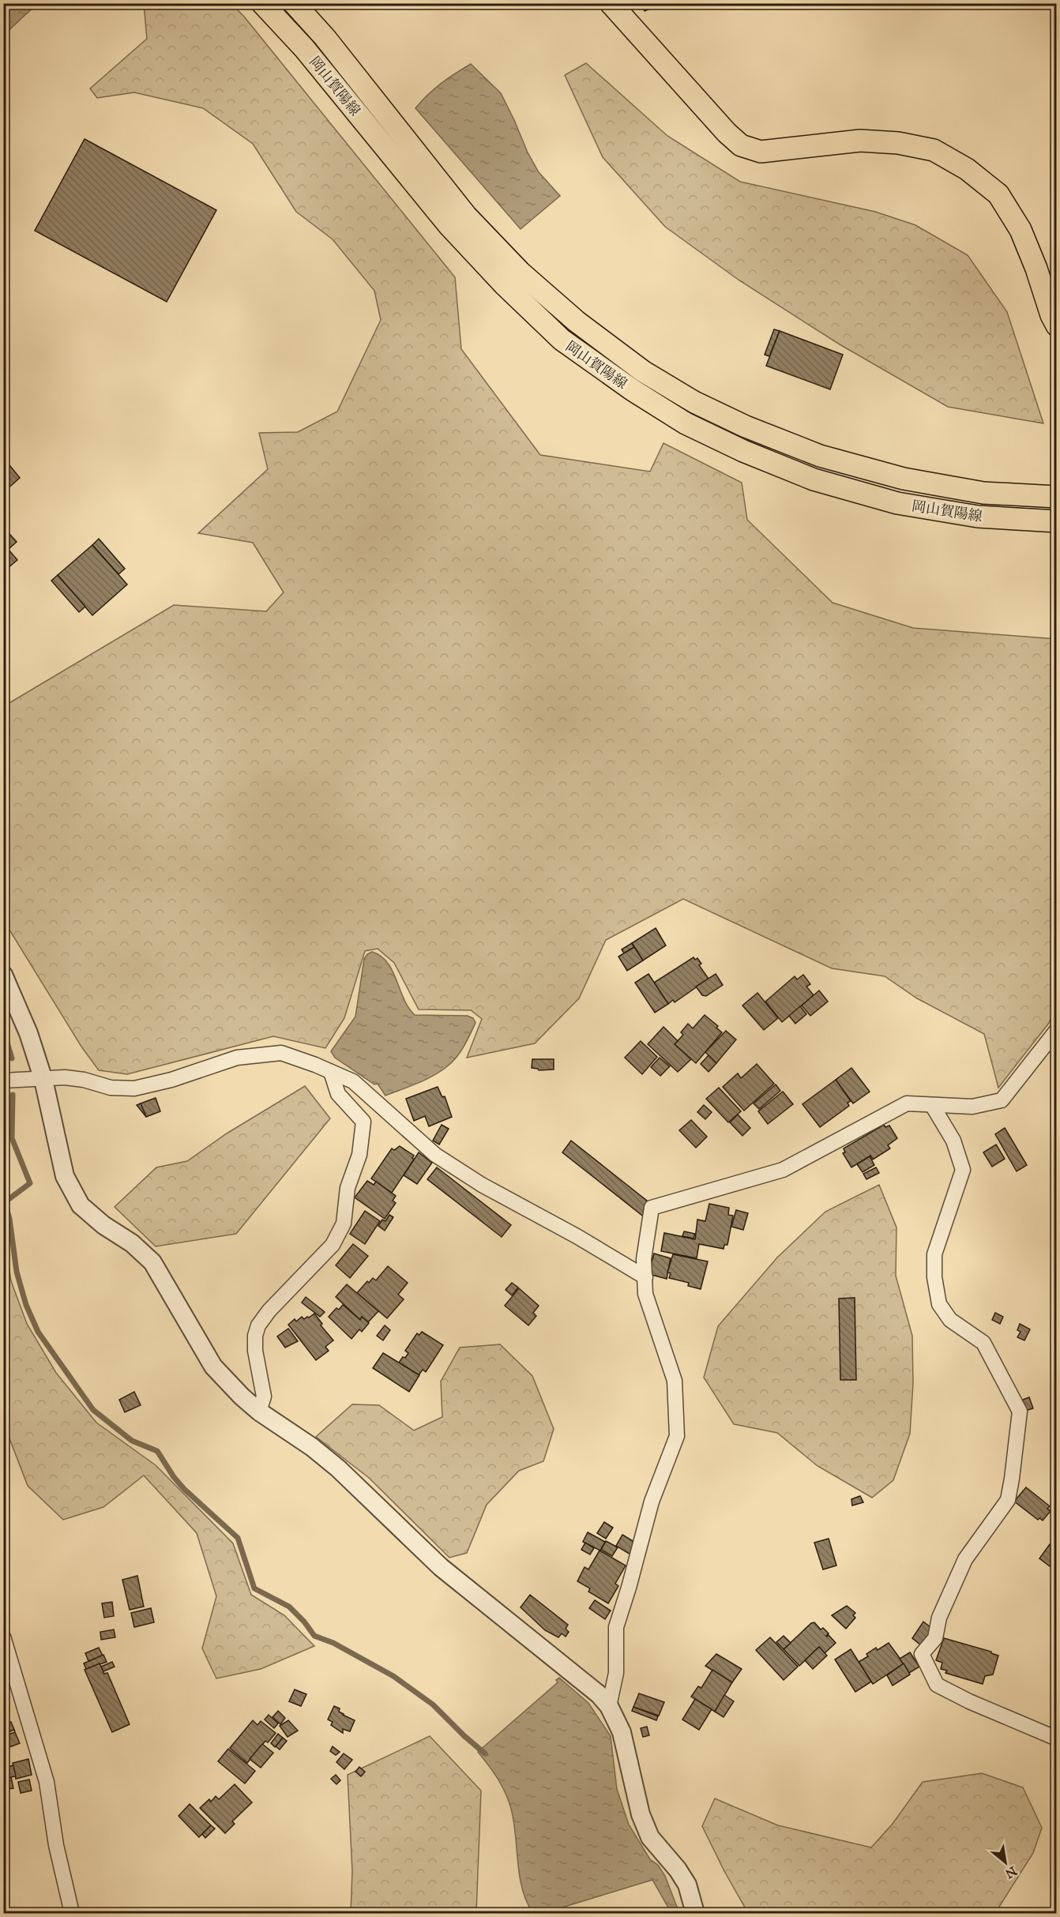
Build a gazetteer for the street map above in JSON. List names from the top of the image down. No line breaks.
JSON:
{"streets":{"main road":["岡山賀陽線"]},"north":"bottom right"}
